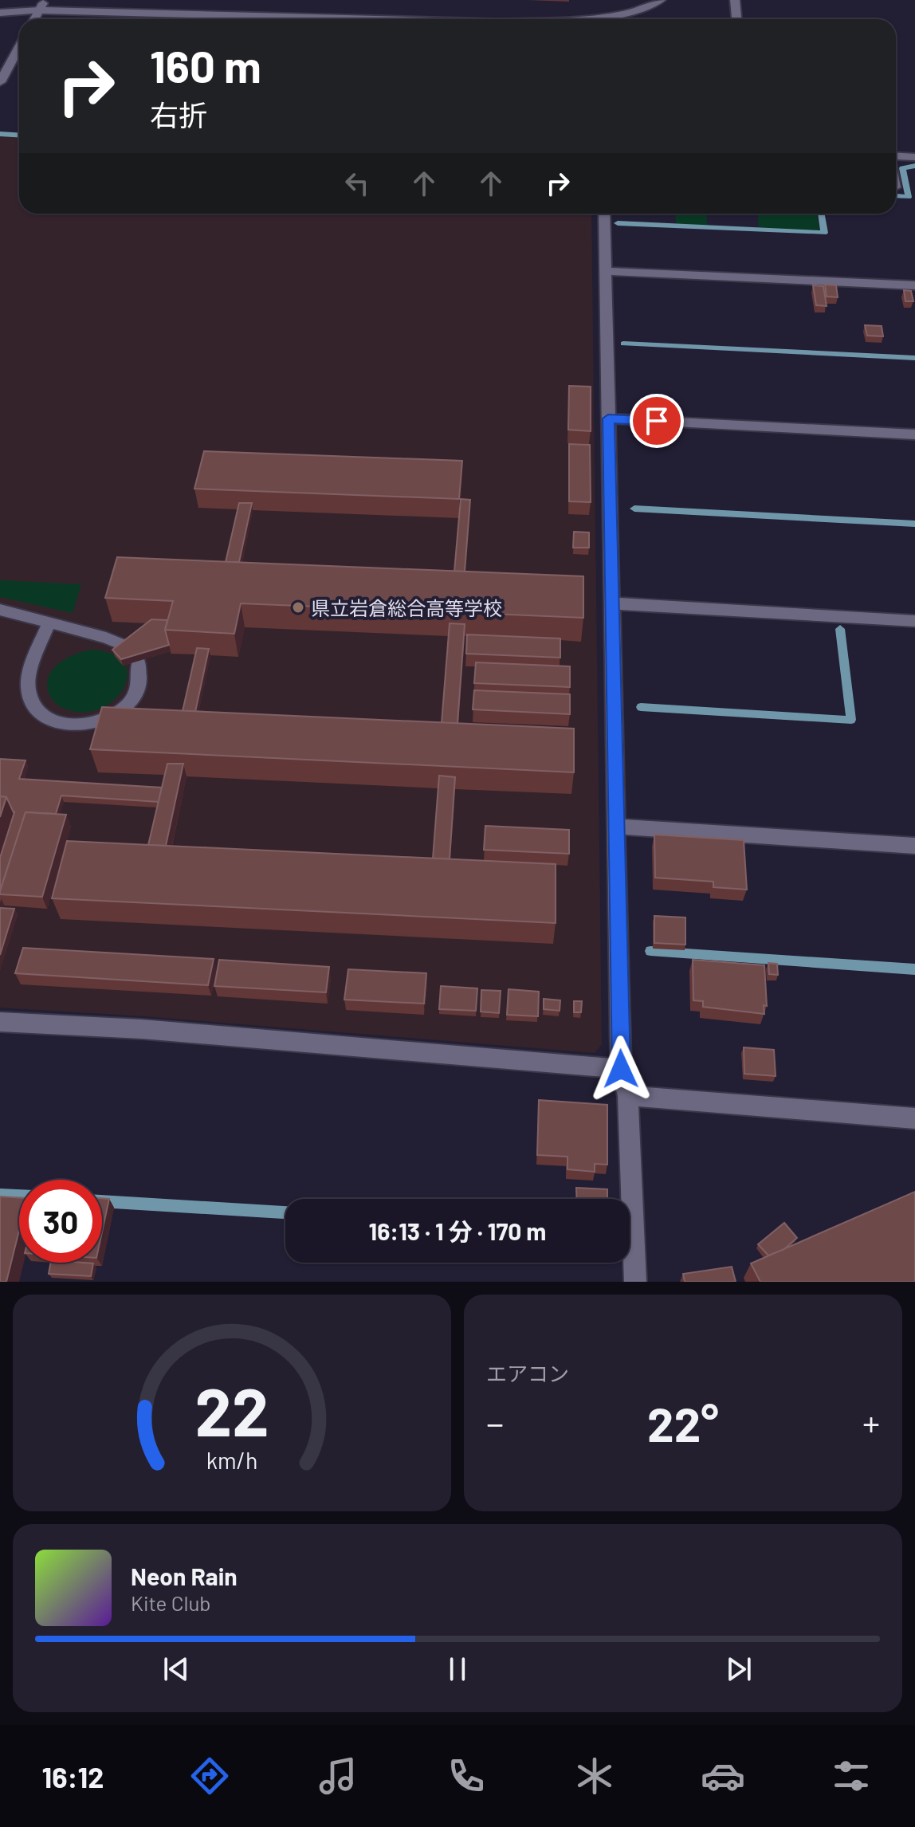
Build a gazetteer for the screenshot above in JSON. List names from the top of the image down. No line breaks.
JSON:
{"places":["県立岩倉総合高等学校"],"page":{"turn":["160 m","右折"],"limit":"30","trip":"16:13 · 1 分 · 170 m","tile":"エアコン","heat":["−","22°","+"],"song":["Neon Rain","Kite Club"],"tabs":"16:12","gauge":["22","km/h"]}}
